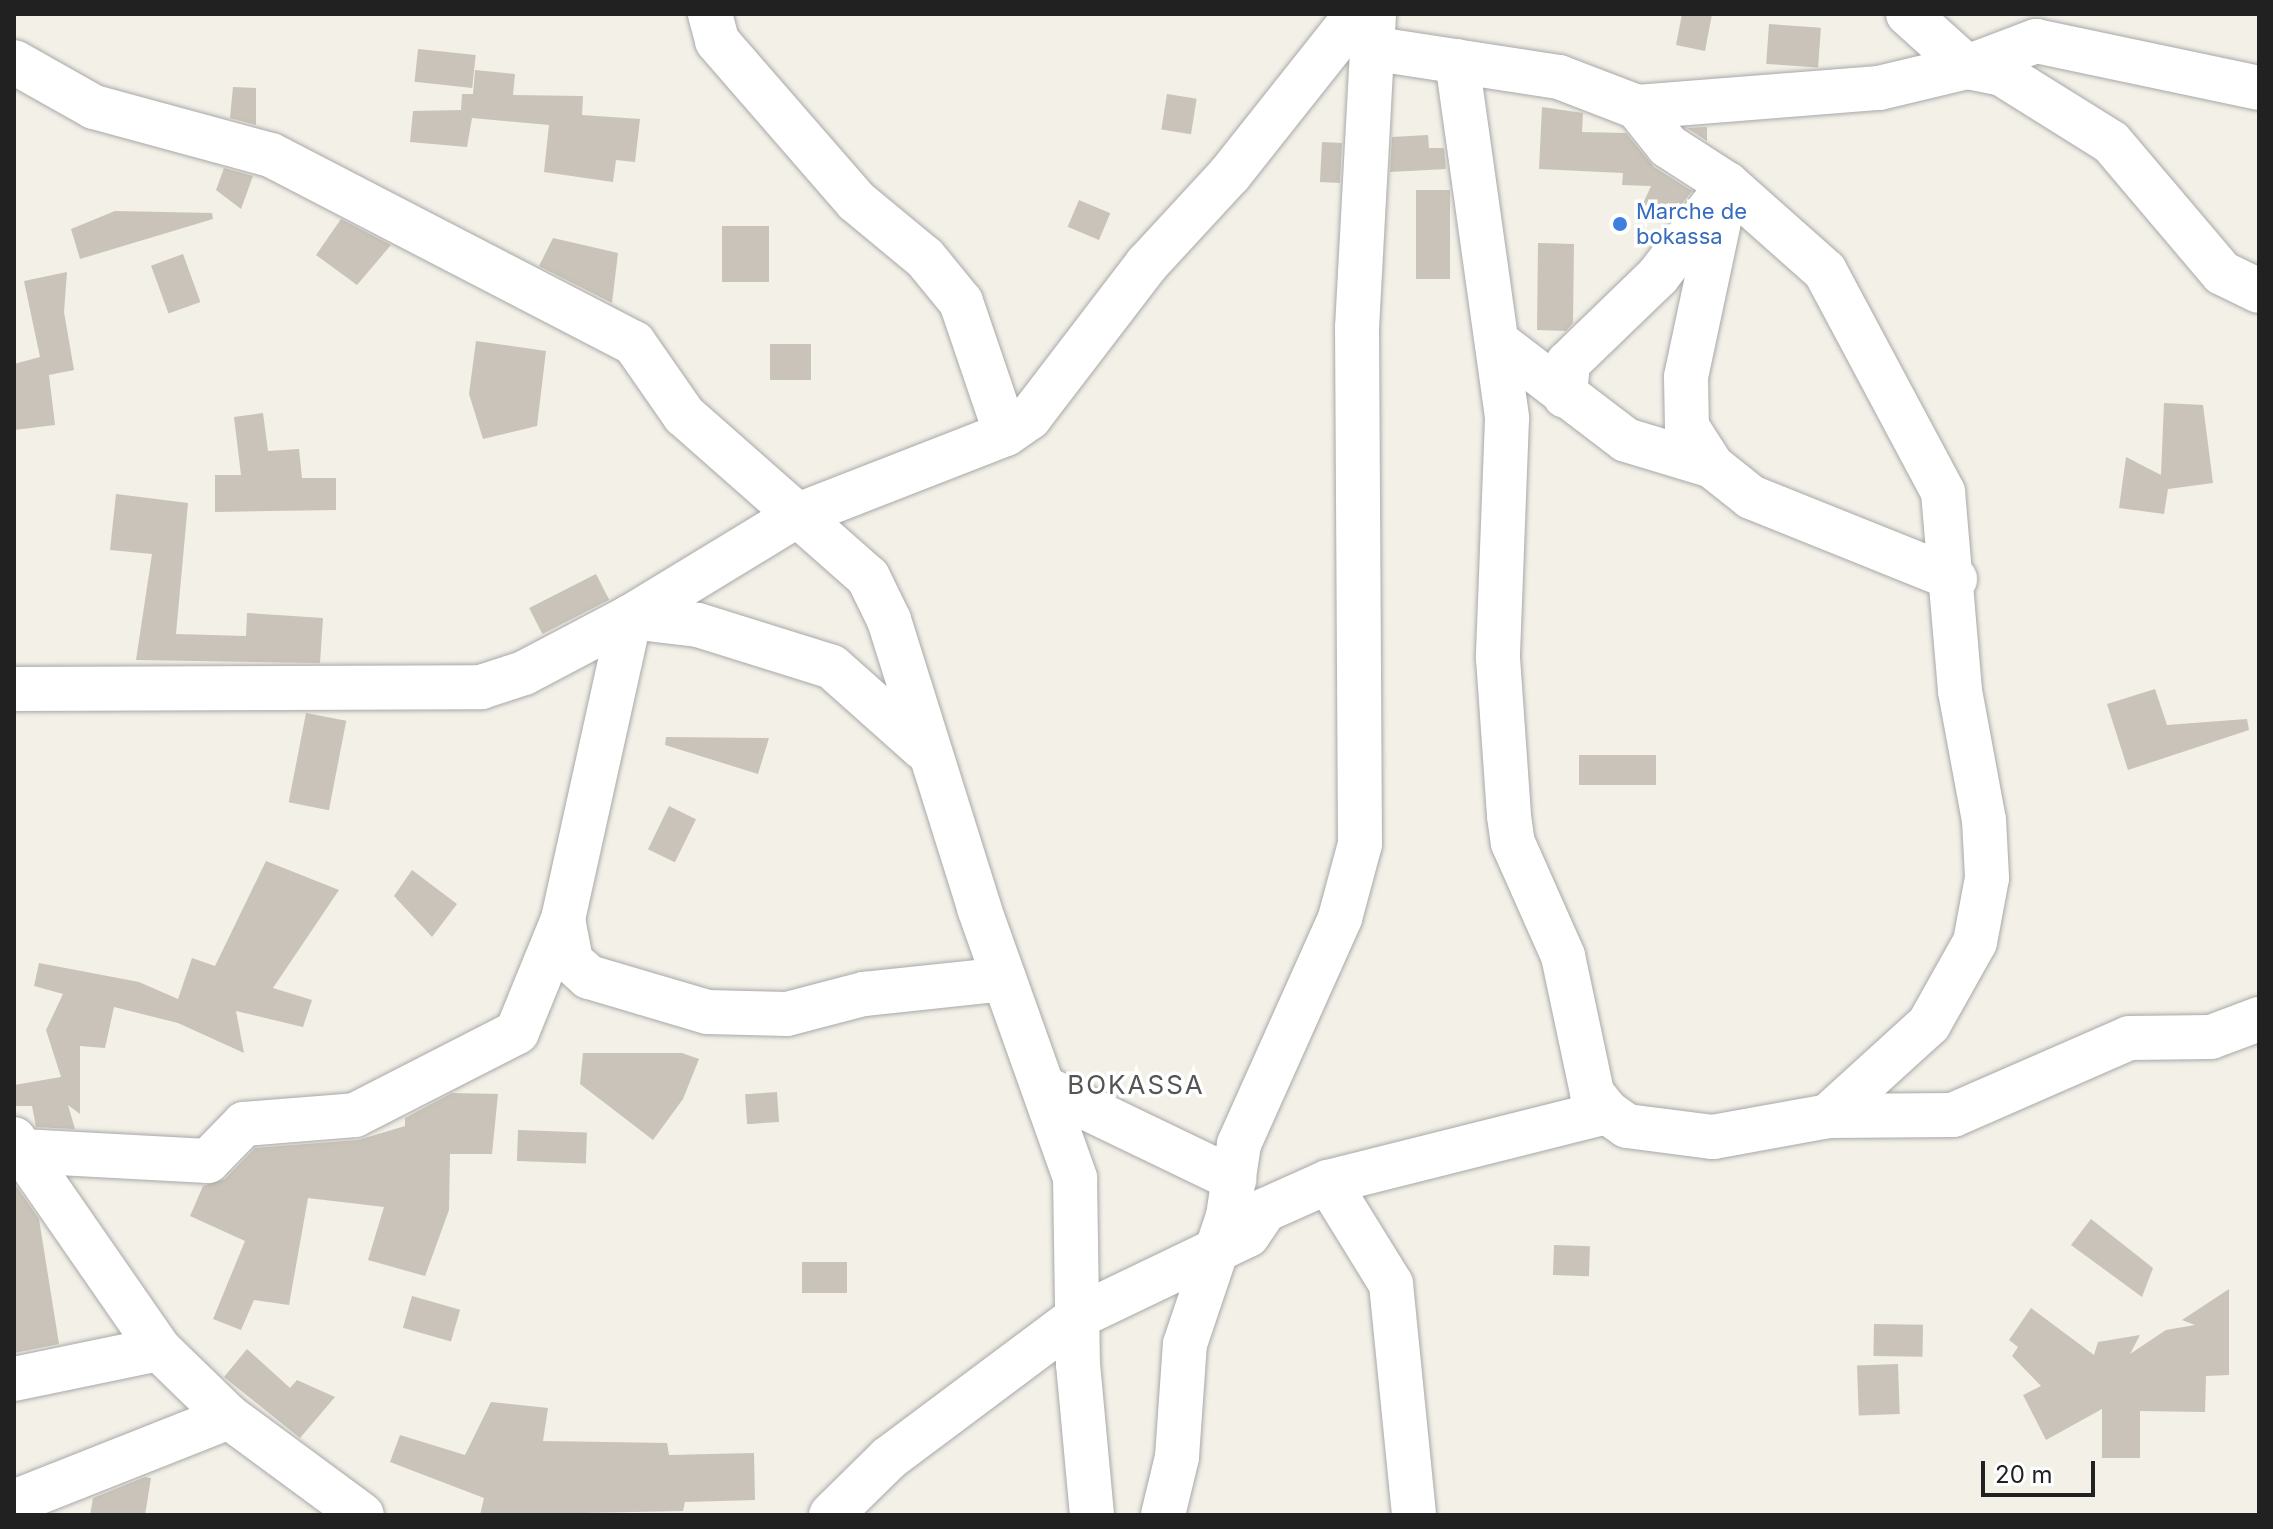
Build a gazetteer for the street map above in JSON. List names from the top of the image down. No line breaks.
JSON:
{"districts":["BOKASSA"],"places":["Marche de bokassa"],"scale_bar":"20 m"}
